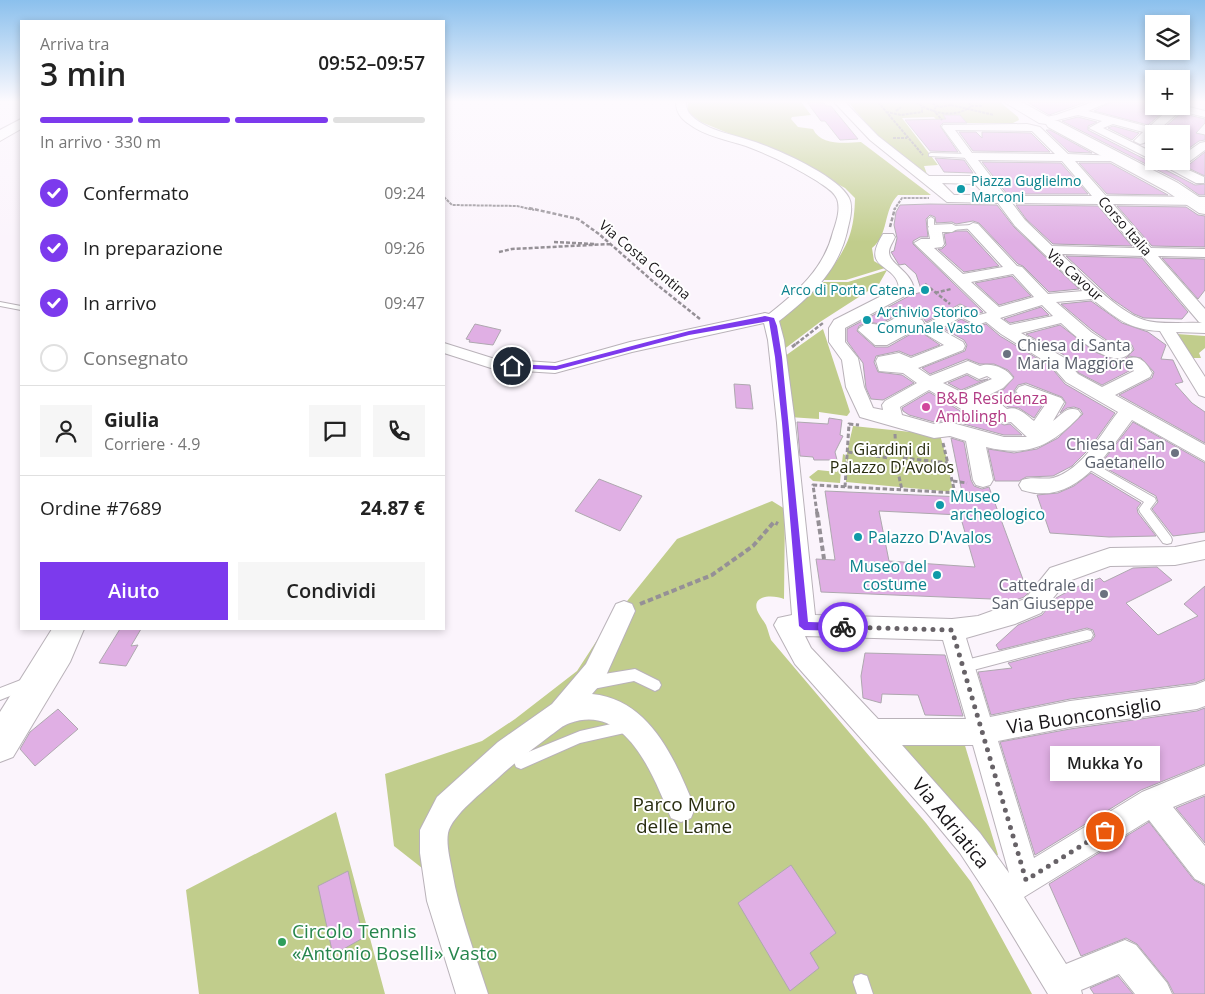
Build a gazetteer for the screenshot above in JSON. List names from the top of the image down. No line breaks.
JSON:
{"streets":{"street":["Corso Italia","Via Cavour","Via Buonconsiglio","Via Adriatica"],"path":["Via Costa Contina"]},"crossings":[["Via Buonconsiglio","Via Adriatica"]],"parks":["Giardini di Palazzo D'Avolos","Parco Muro delle Lame"],"places":["Piazza Guglielmo Marconi","Arco di Porta Catena","Archivio Storico Comunale Vasto","Chiesa di Santa Maria Maggiore","B&B Residenza Amblingh","Chiesa di San Gaetanello","Museo archeologico","Palazzo D'Avalos","Museo del costume","Cattedrale di San Giuseppe","Mukka Yo","Circolo Tennis «Antonio Boselli» Vasto"],"page":{"map_buttons":["+","−"],"heading":["3 min","Arriva tra","09:52–09:57"],"panel":["Giulia","Corriere · 4.9","Ordine #7689","24.87 €"],"bar":"In arrivo · 330 m","list":[["Confermato","09:24"],["In preparazione","09:26"],["In arrivo","09:47"],"Consegnato"],"buttons":["Aiuto","Condividi"],"bubble":"Mukka Yo"}}
